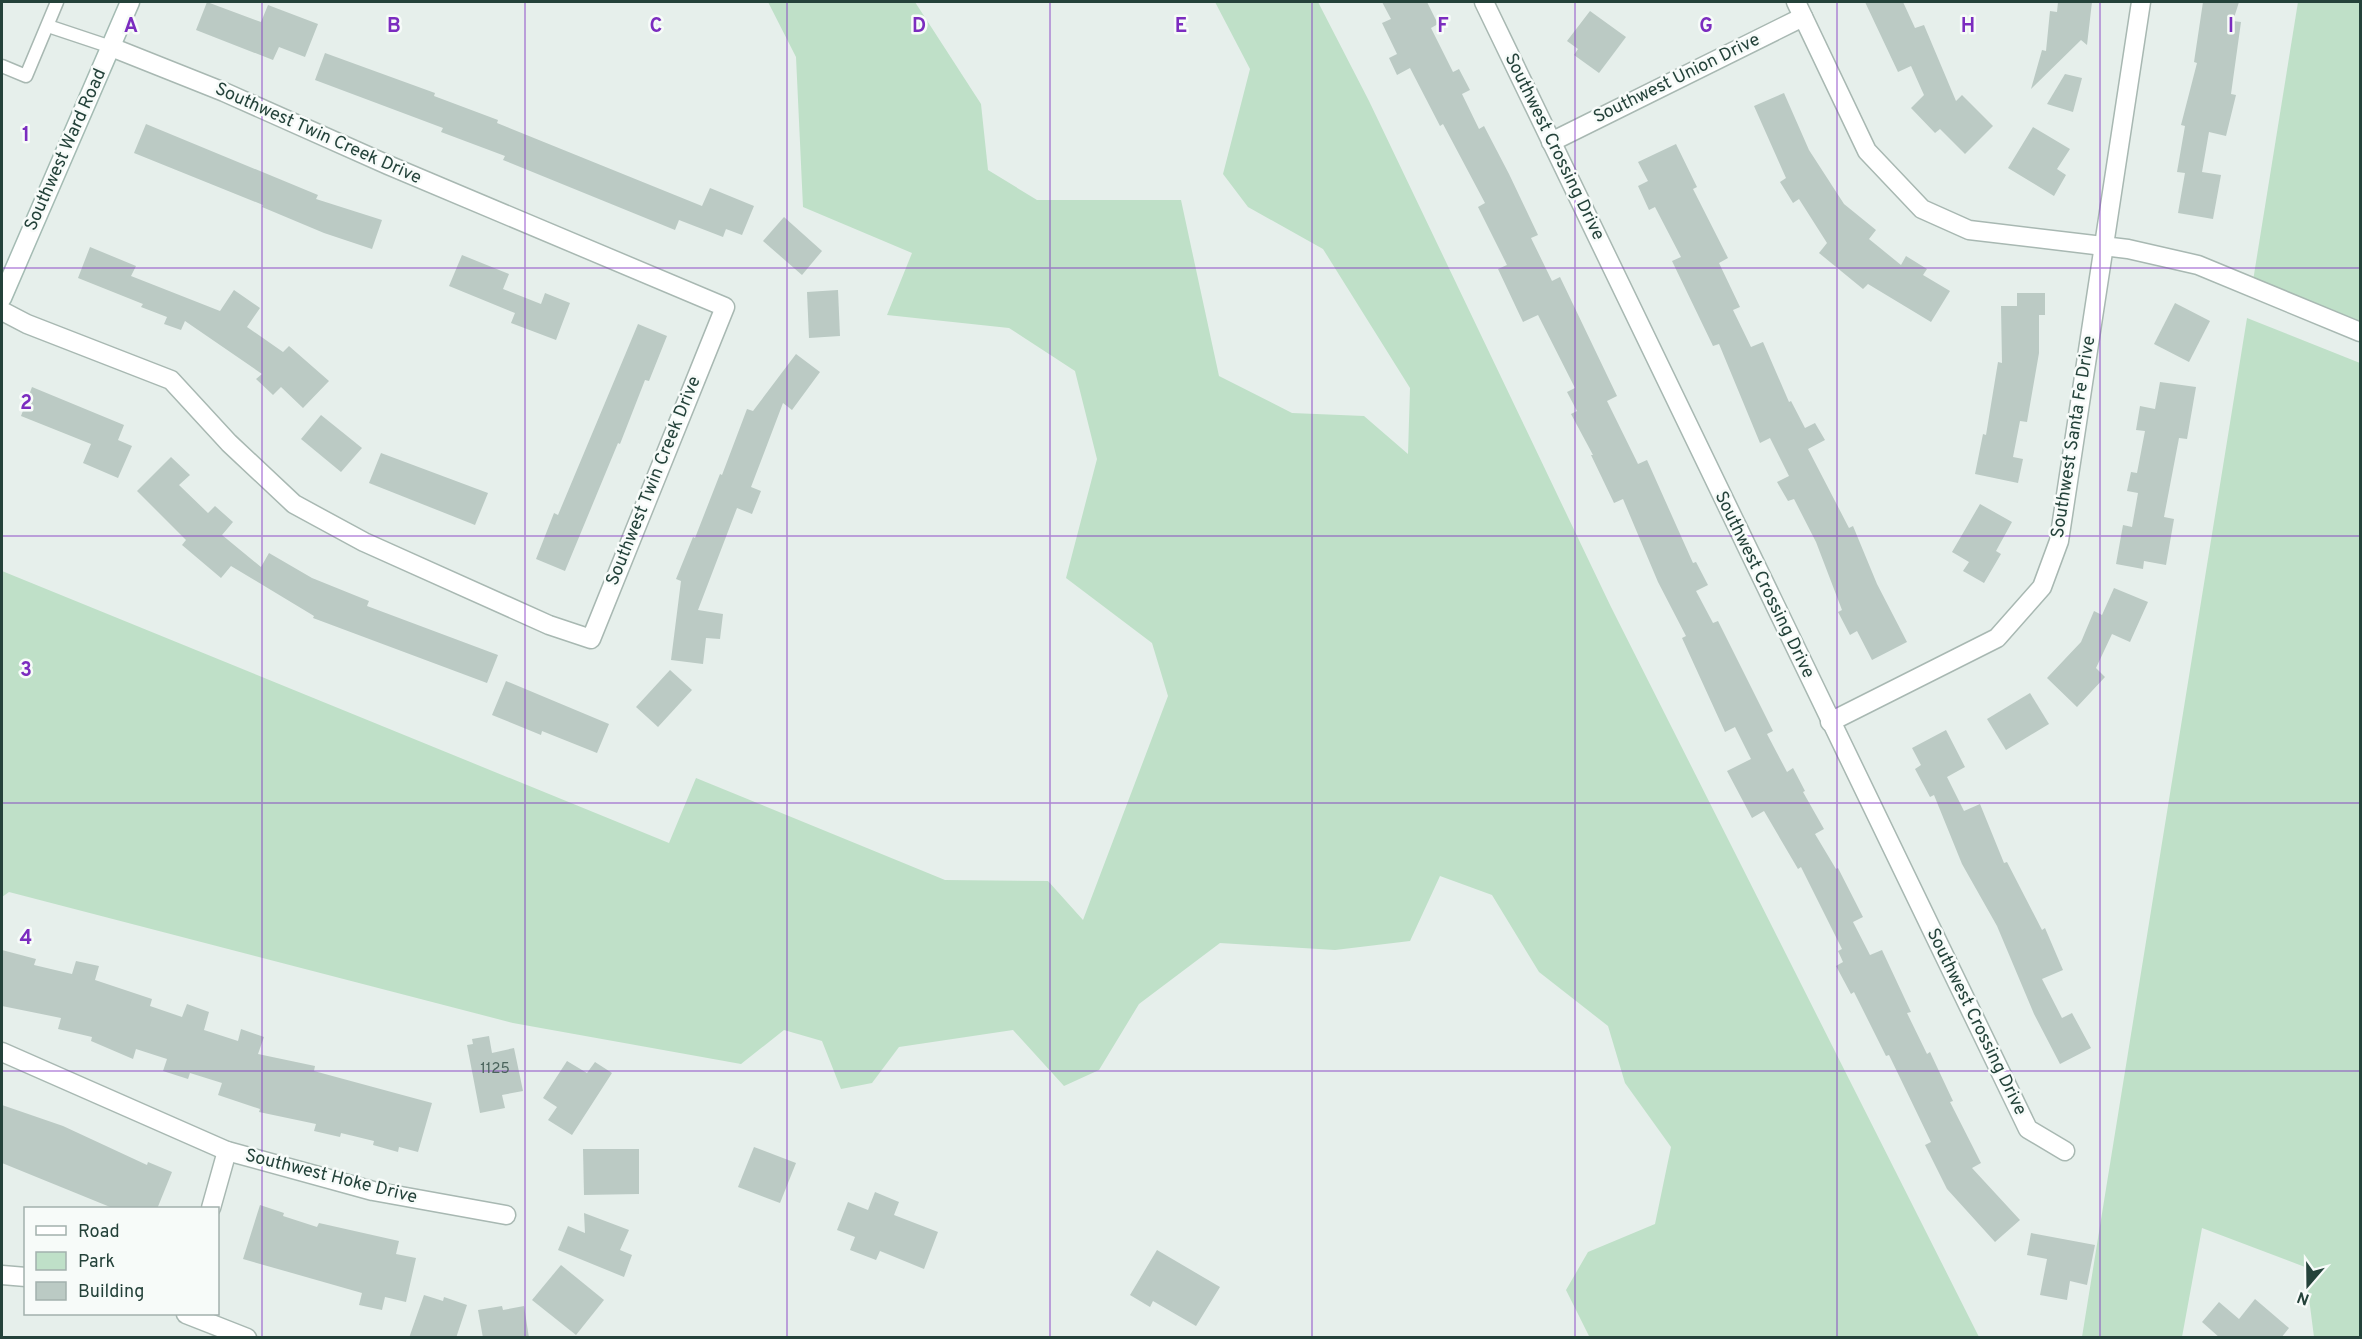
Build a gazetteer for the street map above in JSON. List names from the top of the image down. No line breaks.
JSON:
{"streets":{"street":["Southwest Union Drive","Southwest Twin Creek Drive","Southwest Crossing Drive","Southwest Ward Road","Southwest Santa Fe Drive","Southwest Hoke Drive"]},"crossings":[["Southwest Union Drive","Southwest Crossing Drive"],["Southwest Twin Creek Drive","Southwest Ward Road"],["Southwest Crossing Drive","Southwest Santa Fe Drive"]],"house_numbers":["1125"],"legend":["Road","Park","Building"],"north":"bottom","grid":{"columns":["A","B","C","D","E","F","G","H","I"],"rows":["1","2","3","4"]}}
